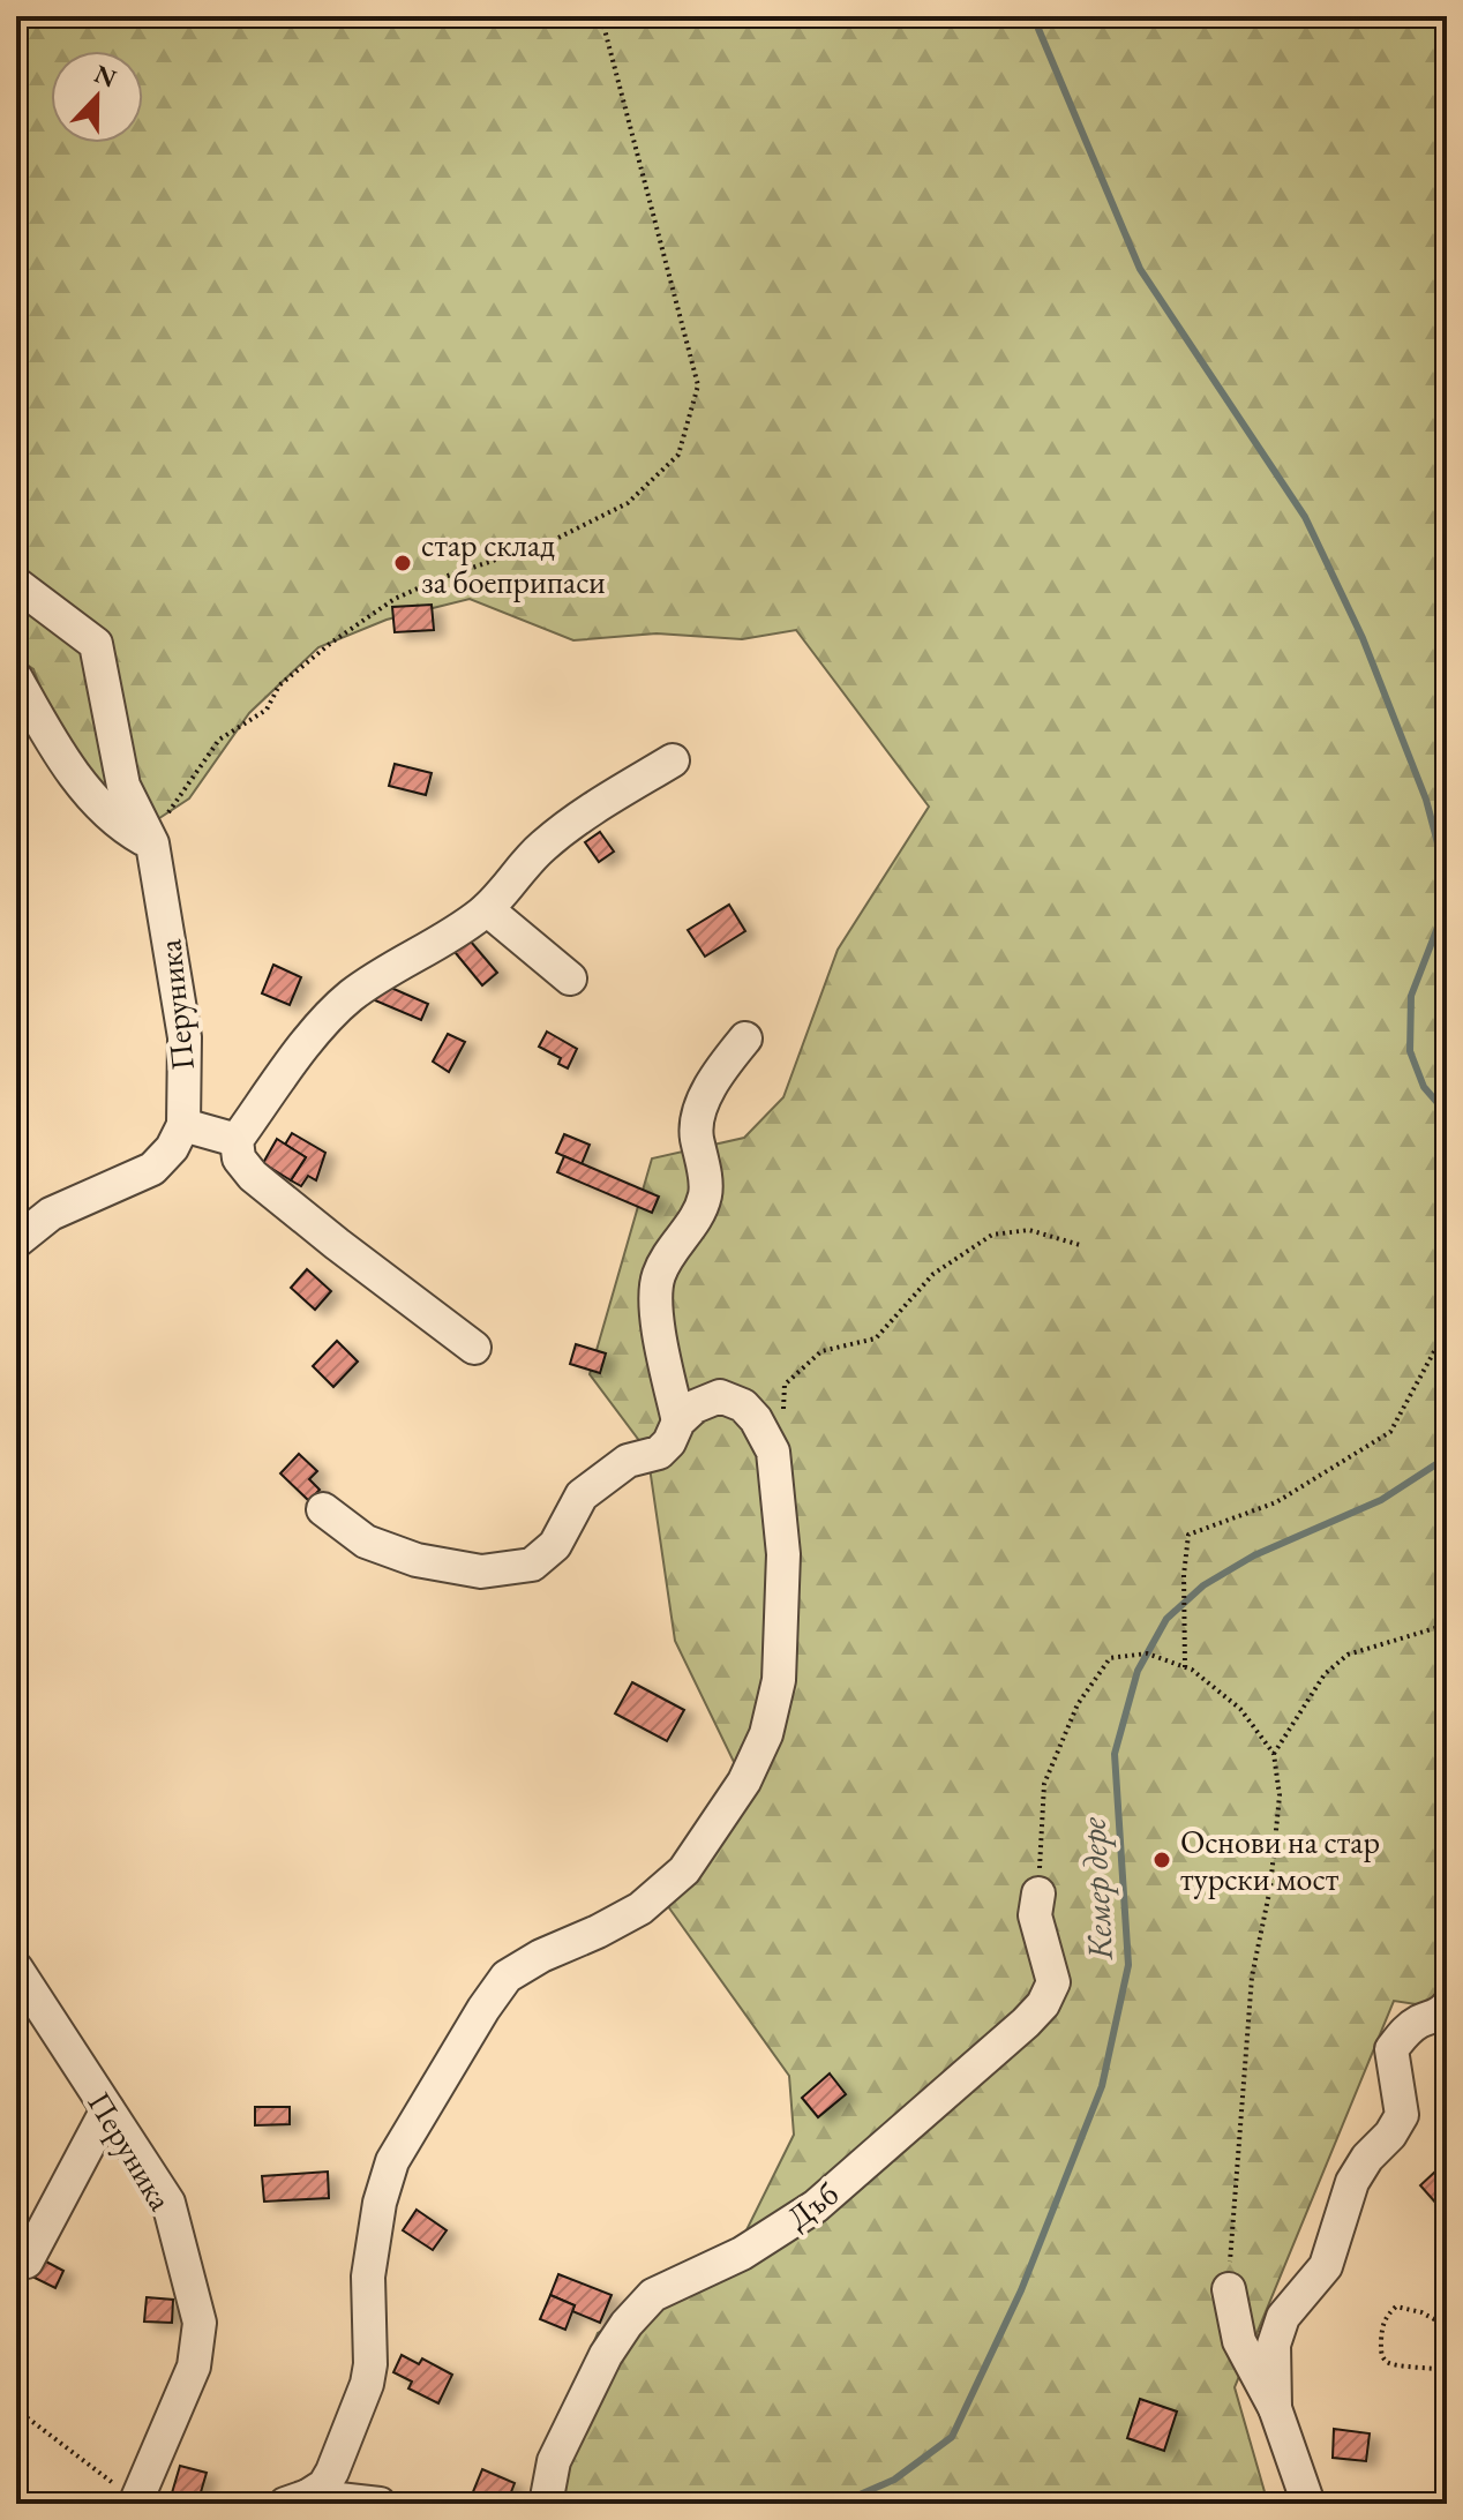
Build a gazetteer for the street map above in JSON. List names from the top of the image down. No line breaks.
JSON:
{"streets":{"street":["Перуника","Дъб"]},"water":["Кемер дере"],"places":["стар склад за боеприпаси","Основи на стар турски мост"],"north":"top"}
